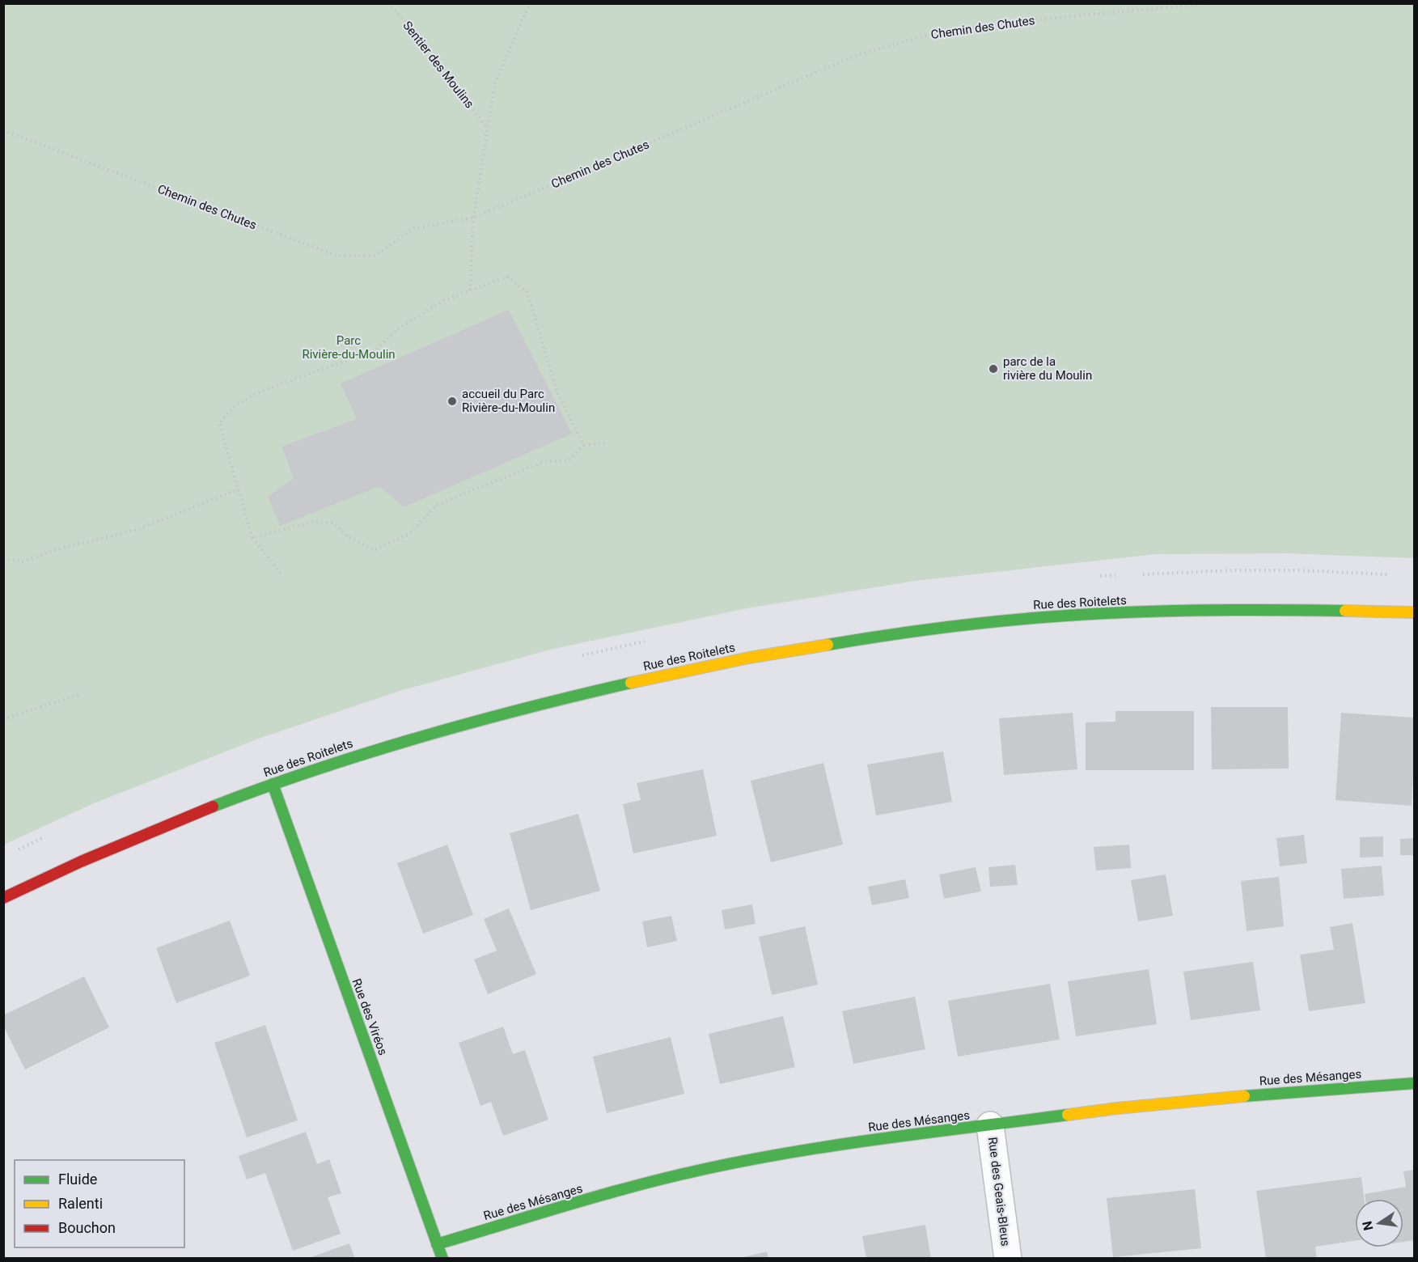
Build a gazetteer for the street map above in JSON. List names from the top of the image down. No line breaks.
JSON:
{"streets":{"street":["Rue des Roitelets","Rue des Viréos","Rue des Mésanges","Rue des Geais-Bleus"],"path":["Chemin des Chutes","Sentier des Moulins"]},"crossings":[["Rue des Roitelets","Rue des Viréos"],["Rue des Viréos","Rue des Mésanges"],["Rue des Mésanges","Rue des Geais-Bleus"]],"parks":["Parc Rivière-du-Moulin"],"places":["parc de la rivière du Moulin","accueil du Parc Rivière-du-Moulin"],"legend":["Fluide","Ralenti","Bouchon"],"north":"left"}
